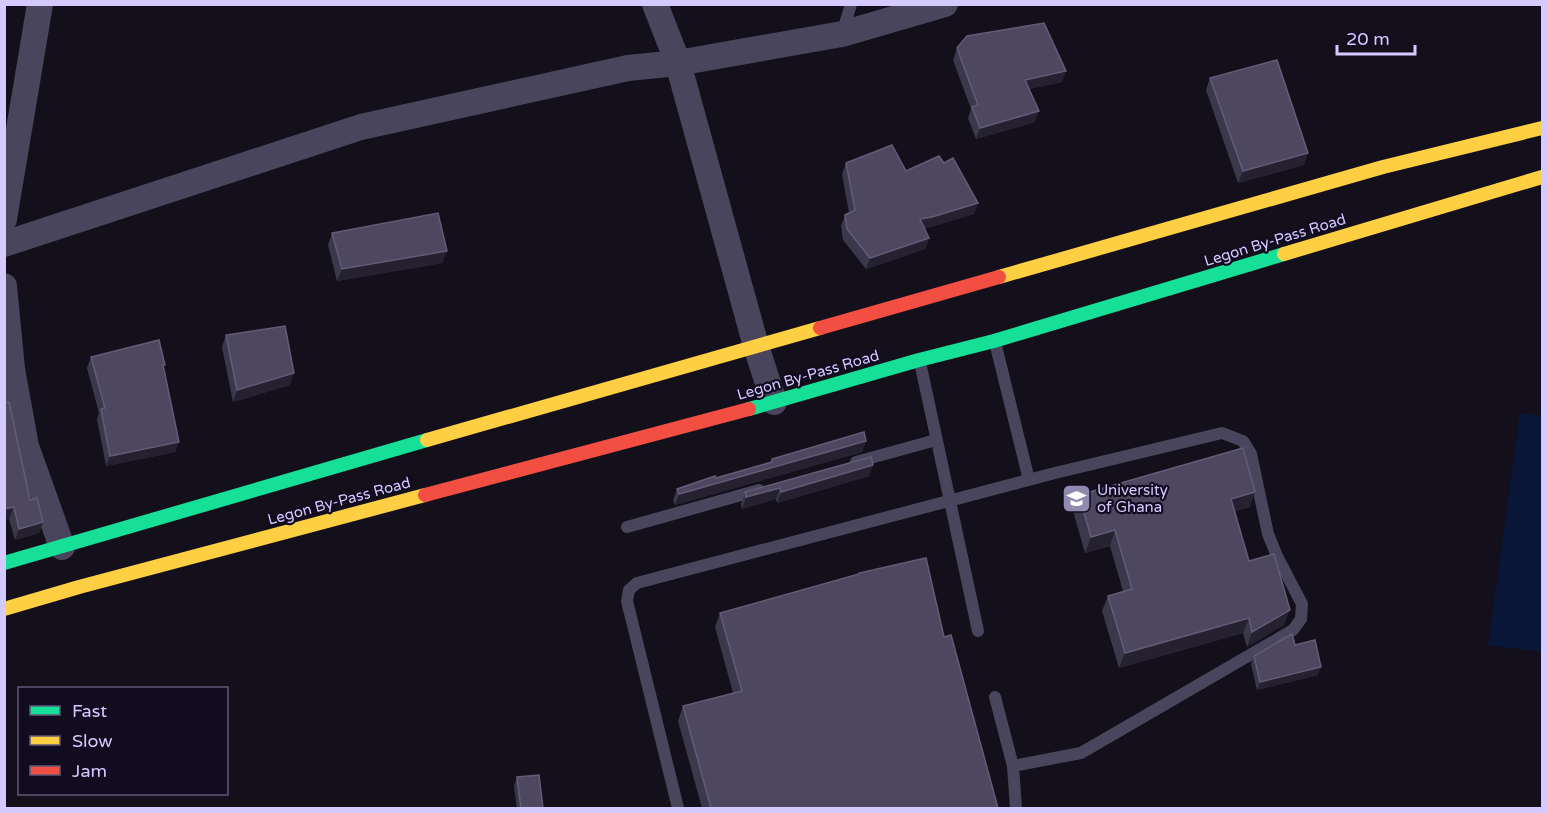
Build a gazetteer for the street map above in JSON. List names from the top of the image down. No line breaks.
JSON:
{"streets":{"street":["Legon By-Pass Road"]},"places":{"school or university":["University of Ghana"]},"legend":["Fast","Slow","Jam"],"scale_bar":"20 m"}
